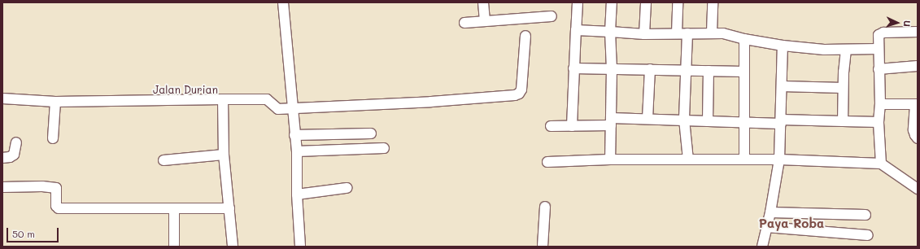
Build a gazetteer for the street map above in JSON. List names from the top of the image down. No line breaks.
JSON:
{"streets":{"street":["Jalan Durian"]},"districts":["Paya Roba"],"scale_bar":"50 m","north":"right"}
